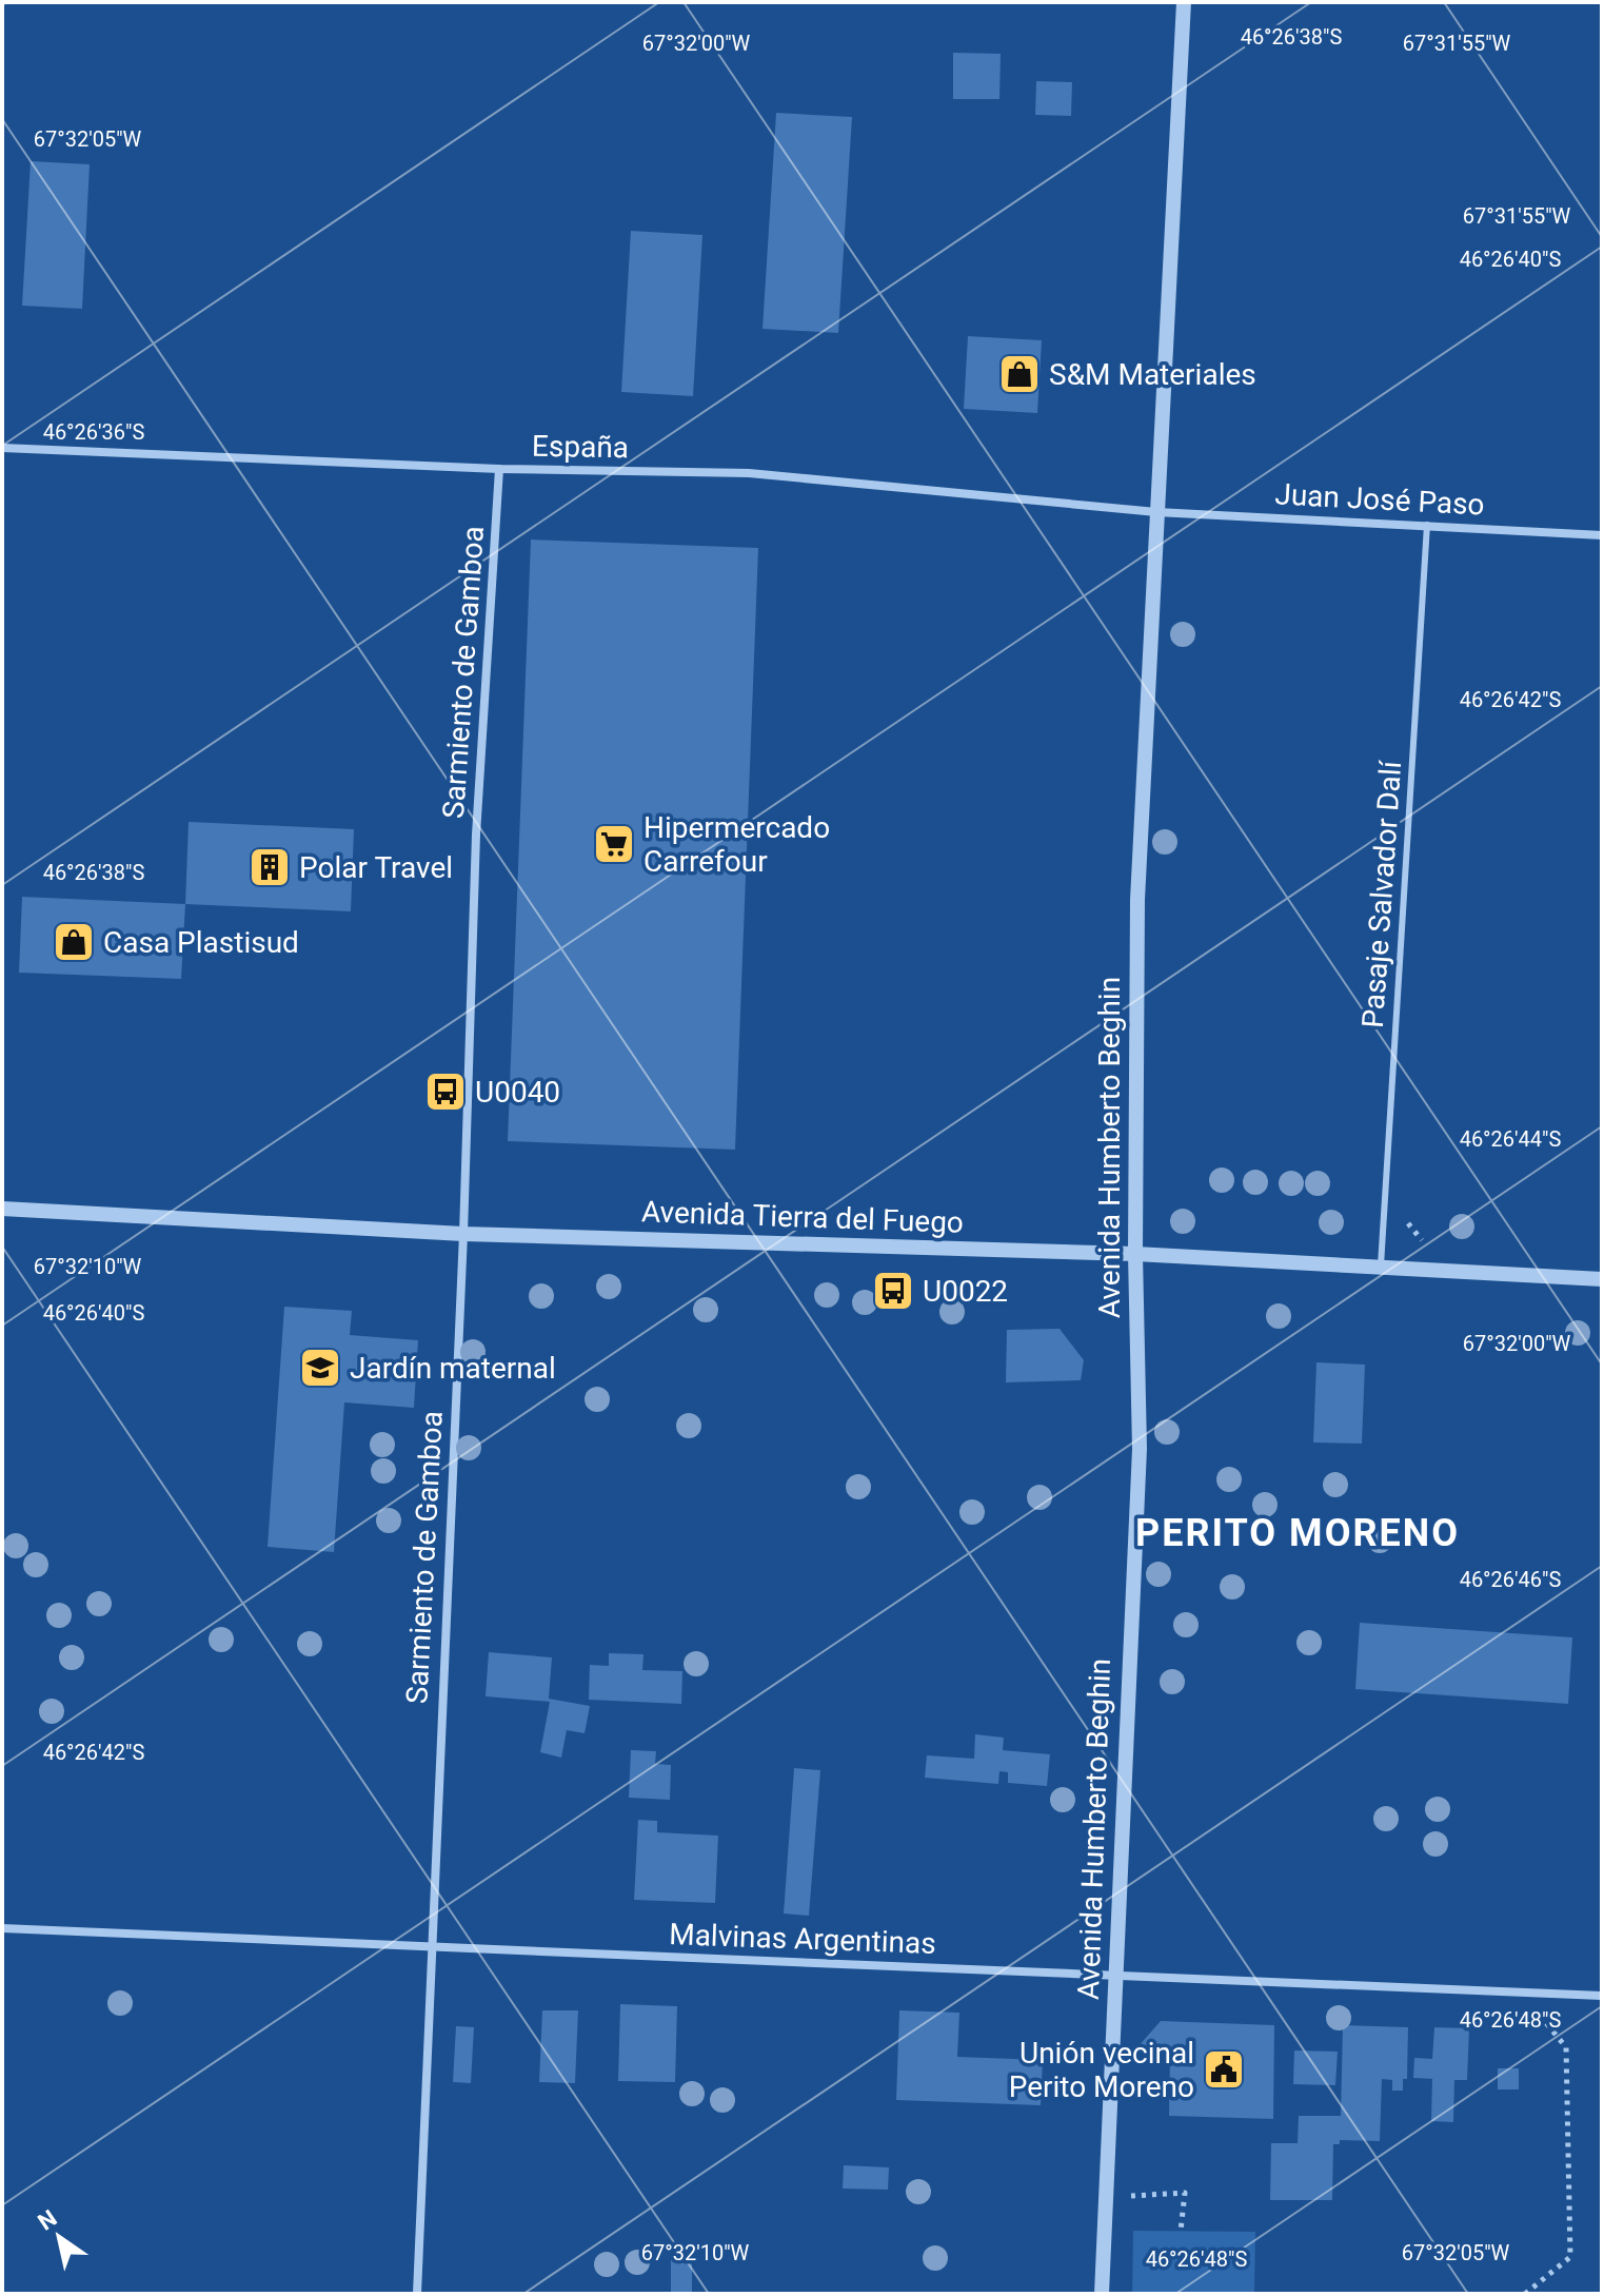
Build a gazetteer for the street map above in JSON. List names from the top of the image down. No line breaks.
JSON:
{"streets":{"street":["España","Juan José Paso","Sarmiento de Gamboa","Avenida Humberto Beghin","Avenida Tierra del Fuego","Malvinas Argentinas"],"lane":["Pasaje Salvador Dalí"]},"crossings":[["España","Juan José Paso"],["España","Sarmiento de Gamboa"],["España","Avenida Humberto Beghin"],["Juan José Paso","Pasaje Salvador Dalí"],["Juan José Paso","Avenida Humberto Beghin"],["Sarmiento de Gamboa","Avenida Tierra del Fuego"],["Sarmiento de Gamboa","Malvinas Argentinas"],["Pasaje Salvador Dalí","Avenida Tierra del Fuego"],["Avenida Humberto Beghin","Avenida Tierra del Fuego"],["Avenida Humberto Beghin","Malvinas Argentinas"]],"districts":["PERITO MORENO"],"places":{"shop":["S&M Materiales","Casa Plastisud"],"supermarket":["Hipermercado Carrefour"],"building":["Polar Travel"],"bus stop":["U0040","U0022"],"school or university":["Jardín maternal"],"public building":["Unión vecinal Perito Moreno"]},"north":"top left","coordinates":["46°26'38\"S","67°32'00\"W","67°31'55\"W","67°32'05\"W","46°26'40\"S","46°26'36\"S","46°26'42\"S","46°26'44\"S","67°32'10\"W","46°26'46\"S","46°26'48\"S"]}
